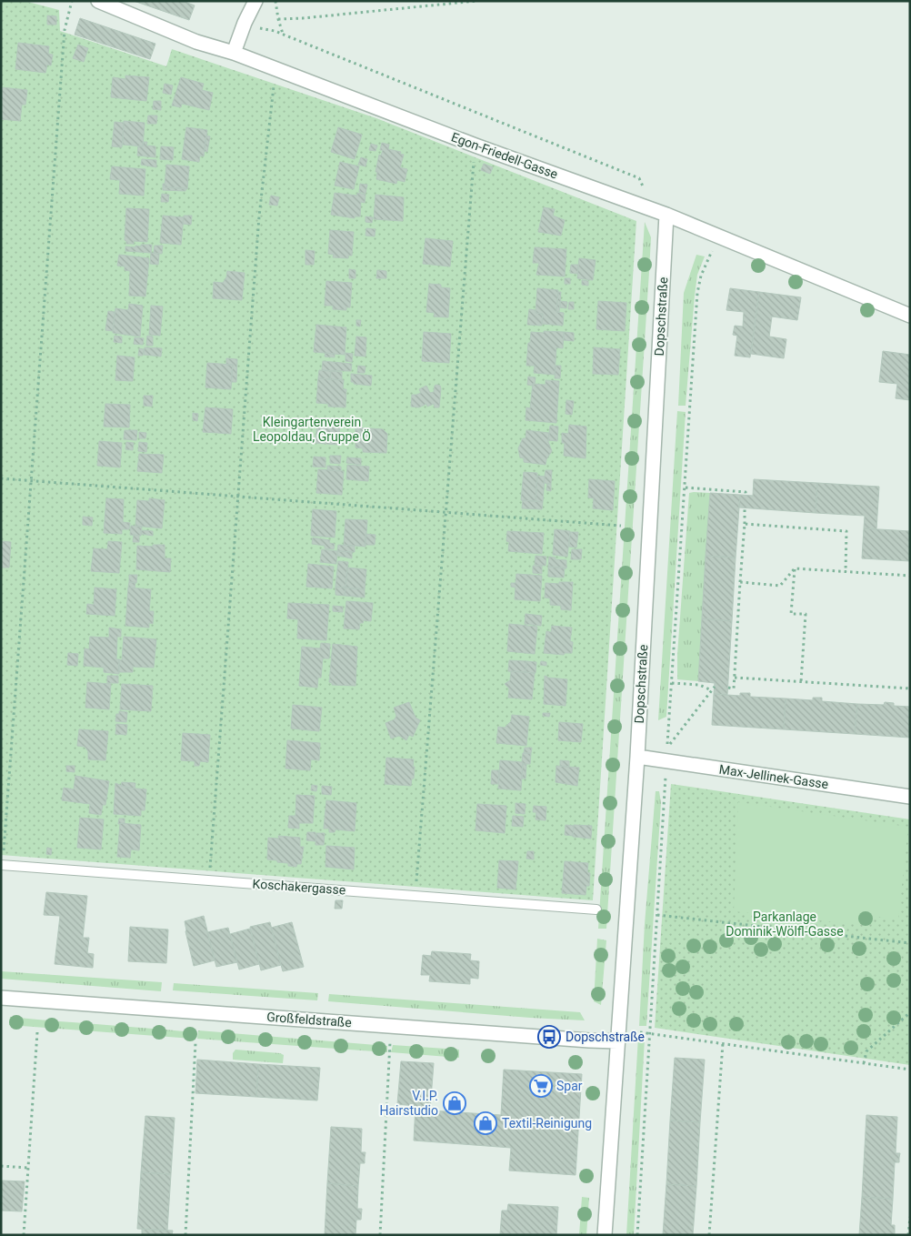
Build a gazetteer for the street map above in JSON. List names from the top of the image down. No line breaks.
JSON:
{"streets":{"street":["Egon-Friedell-Gasse","Dopschstraße","Max-Jellinek-Gasse","Großfeldstraße"],"lane":["Koschakergasse"]},"crossings":[["Egon-Friedell-Gasse","Dopschstraße"],["Dopschstraße","Max-Jellinek-Gasse"],["Dopschstraße","Großfeldstraße"]],"parks":["Kleingartenverein Leopoldau, Gruppe Ö","Parkanlage Dominik-Wölfl-Gasse"],"places":{"bus stop":["Dopschstraße"],"supermarket":["Spar"],"shop":["V.I.P. Hairstudio","Textil-Reinigung"]}}
